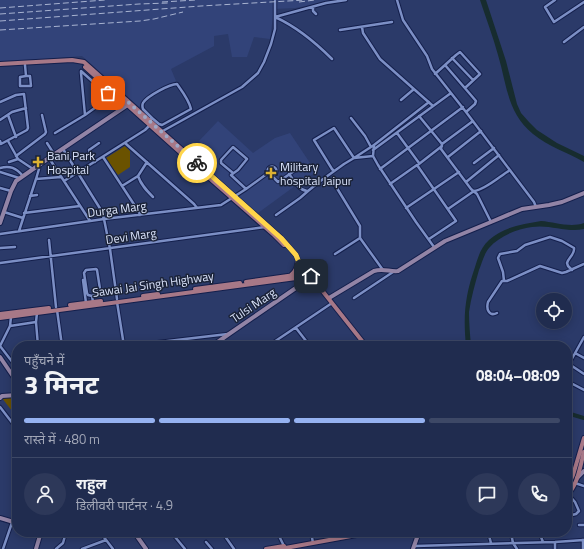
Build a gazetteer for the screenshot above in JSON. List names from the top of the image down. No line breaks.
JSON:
{"streets":{"main road":["Sawai Jai Singh Highway"],"street":["Durga Marg","Devi Marg","Tulsi Marg"]},"places":{"health":["Bani Park Hospital","Military hospital Jaipur"]},"page":{"heading":["3 मिनट","पहुँचने में","08:04–08:09"],"panel":["राहुल","डिलीवरी पार्टनर · 4.9"],"bar":"रास्ते में · 480 m"}}
